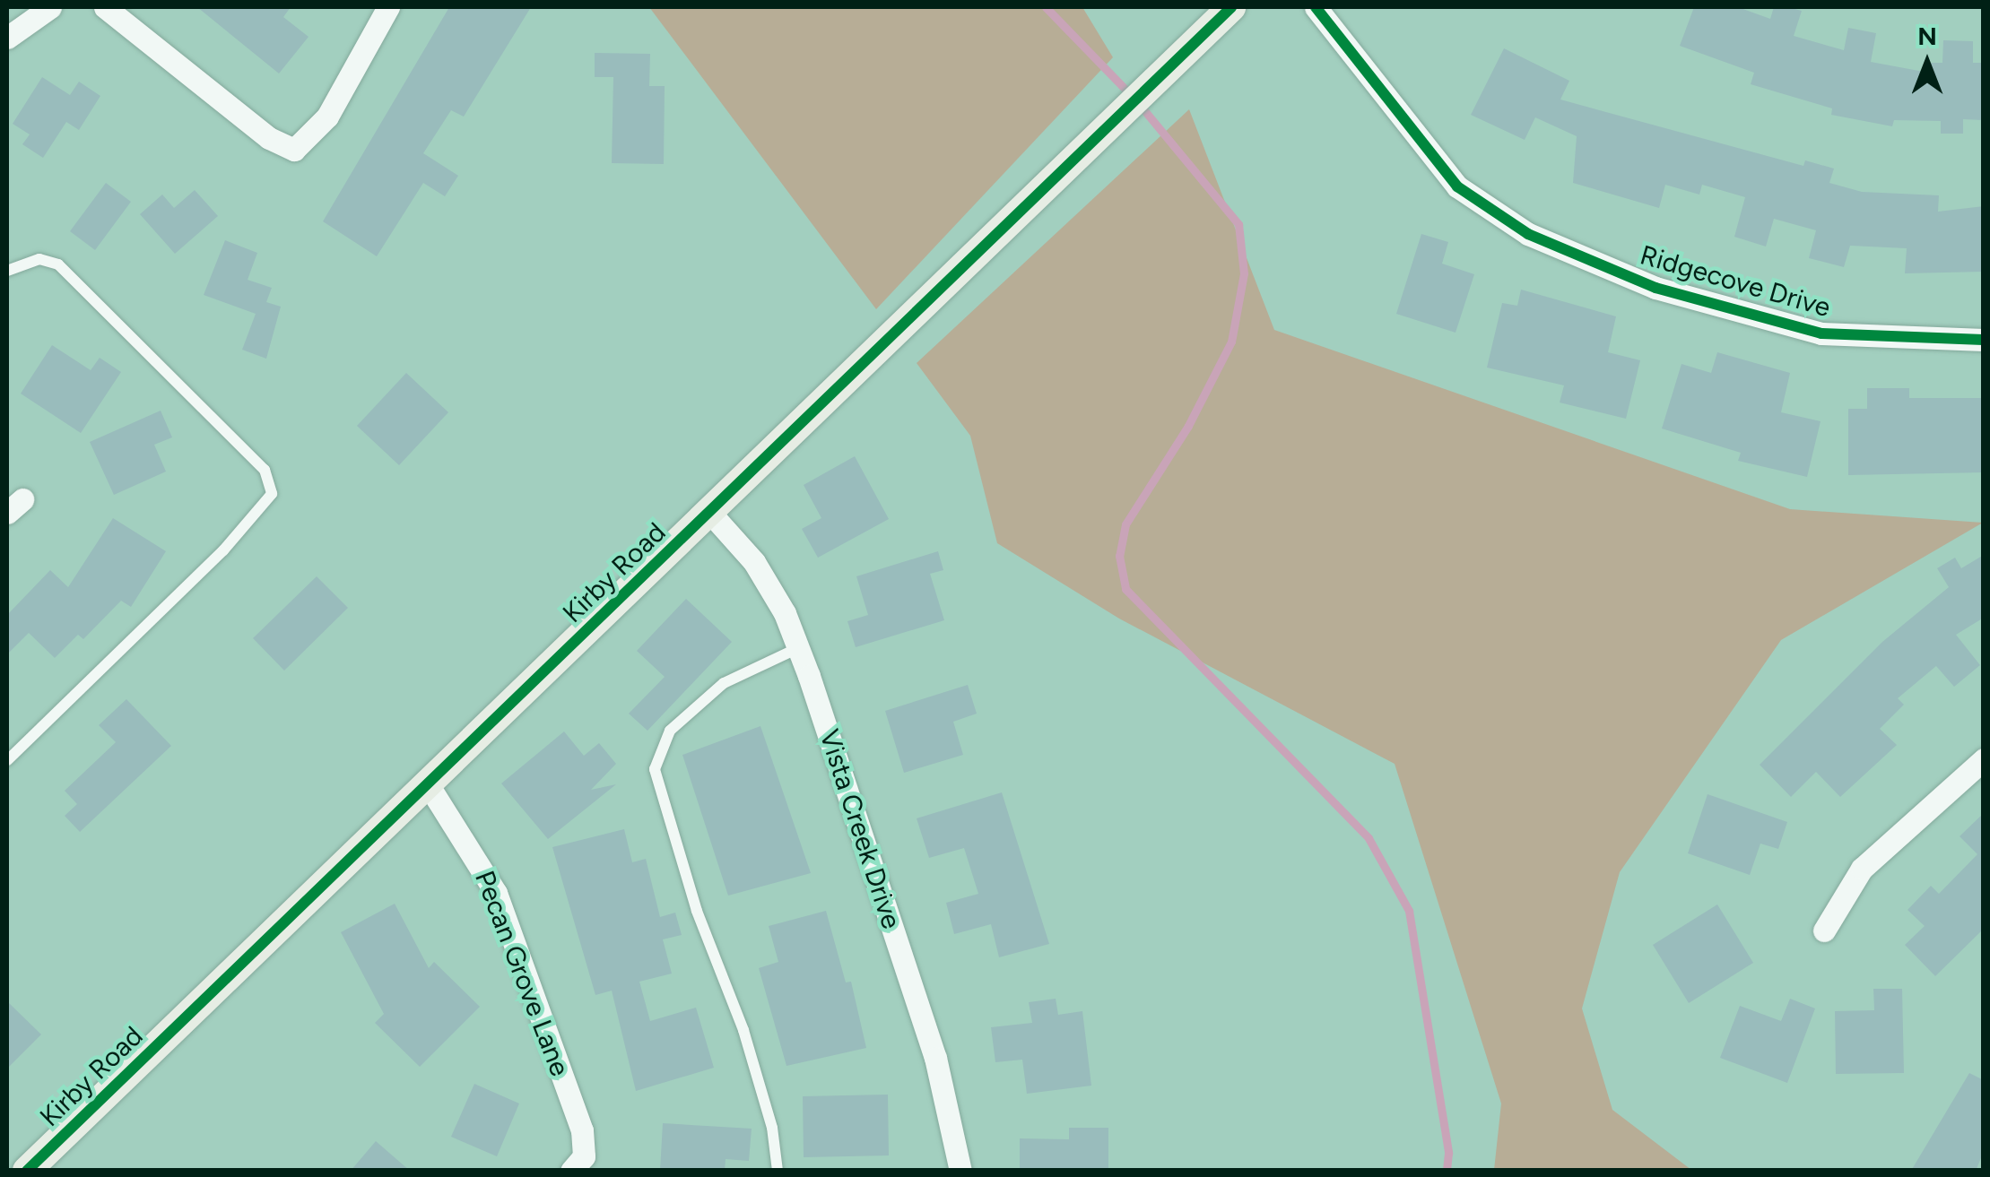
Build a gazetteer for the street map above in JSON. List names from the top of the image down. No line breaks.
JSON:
{"streets":{"street":["Ridgecove Drive","Kirby Road","Vista Creek Drive","Pecan Grove Lane"]},"crossings":[["Kirby Road","Vista Creek Drive"],["Kirby Road","Pecan Grove Lane"]],"north":"top"}
